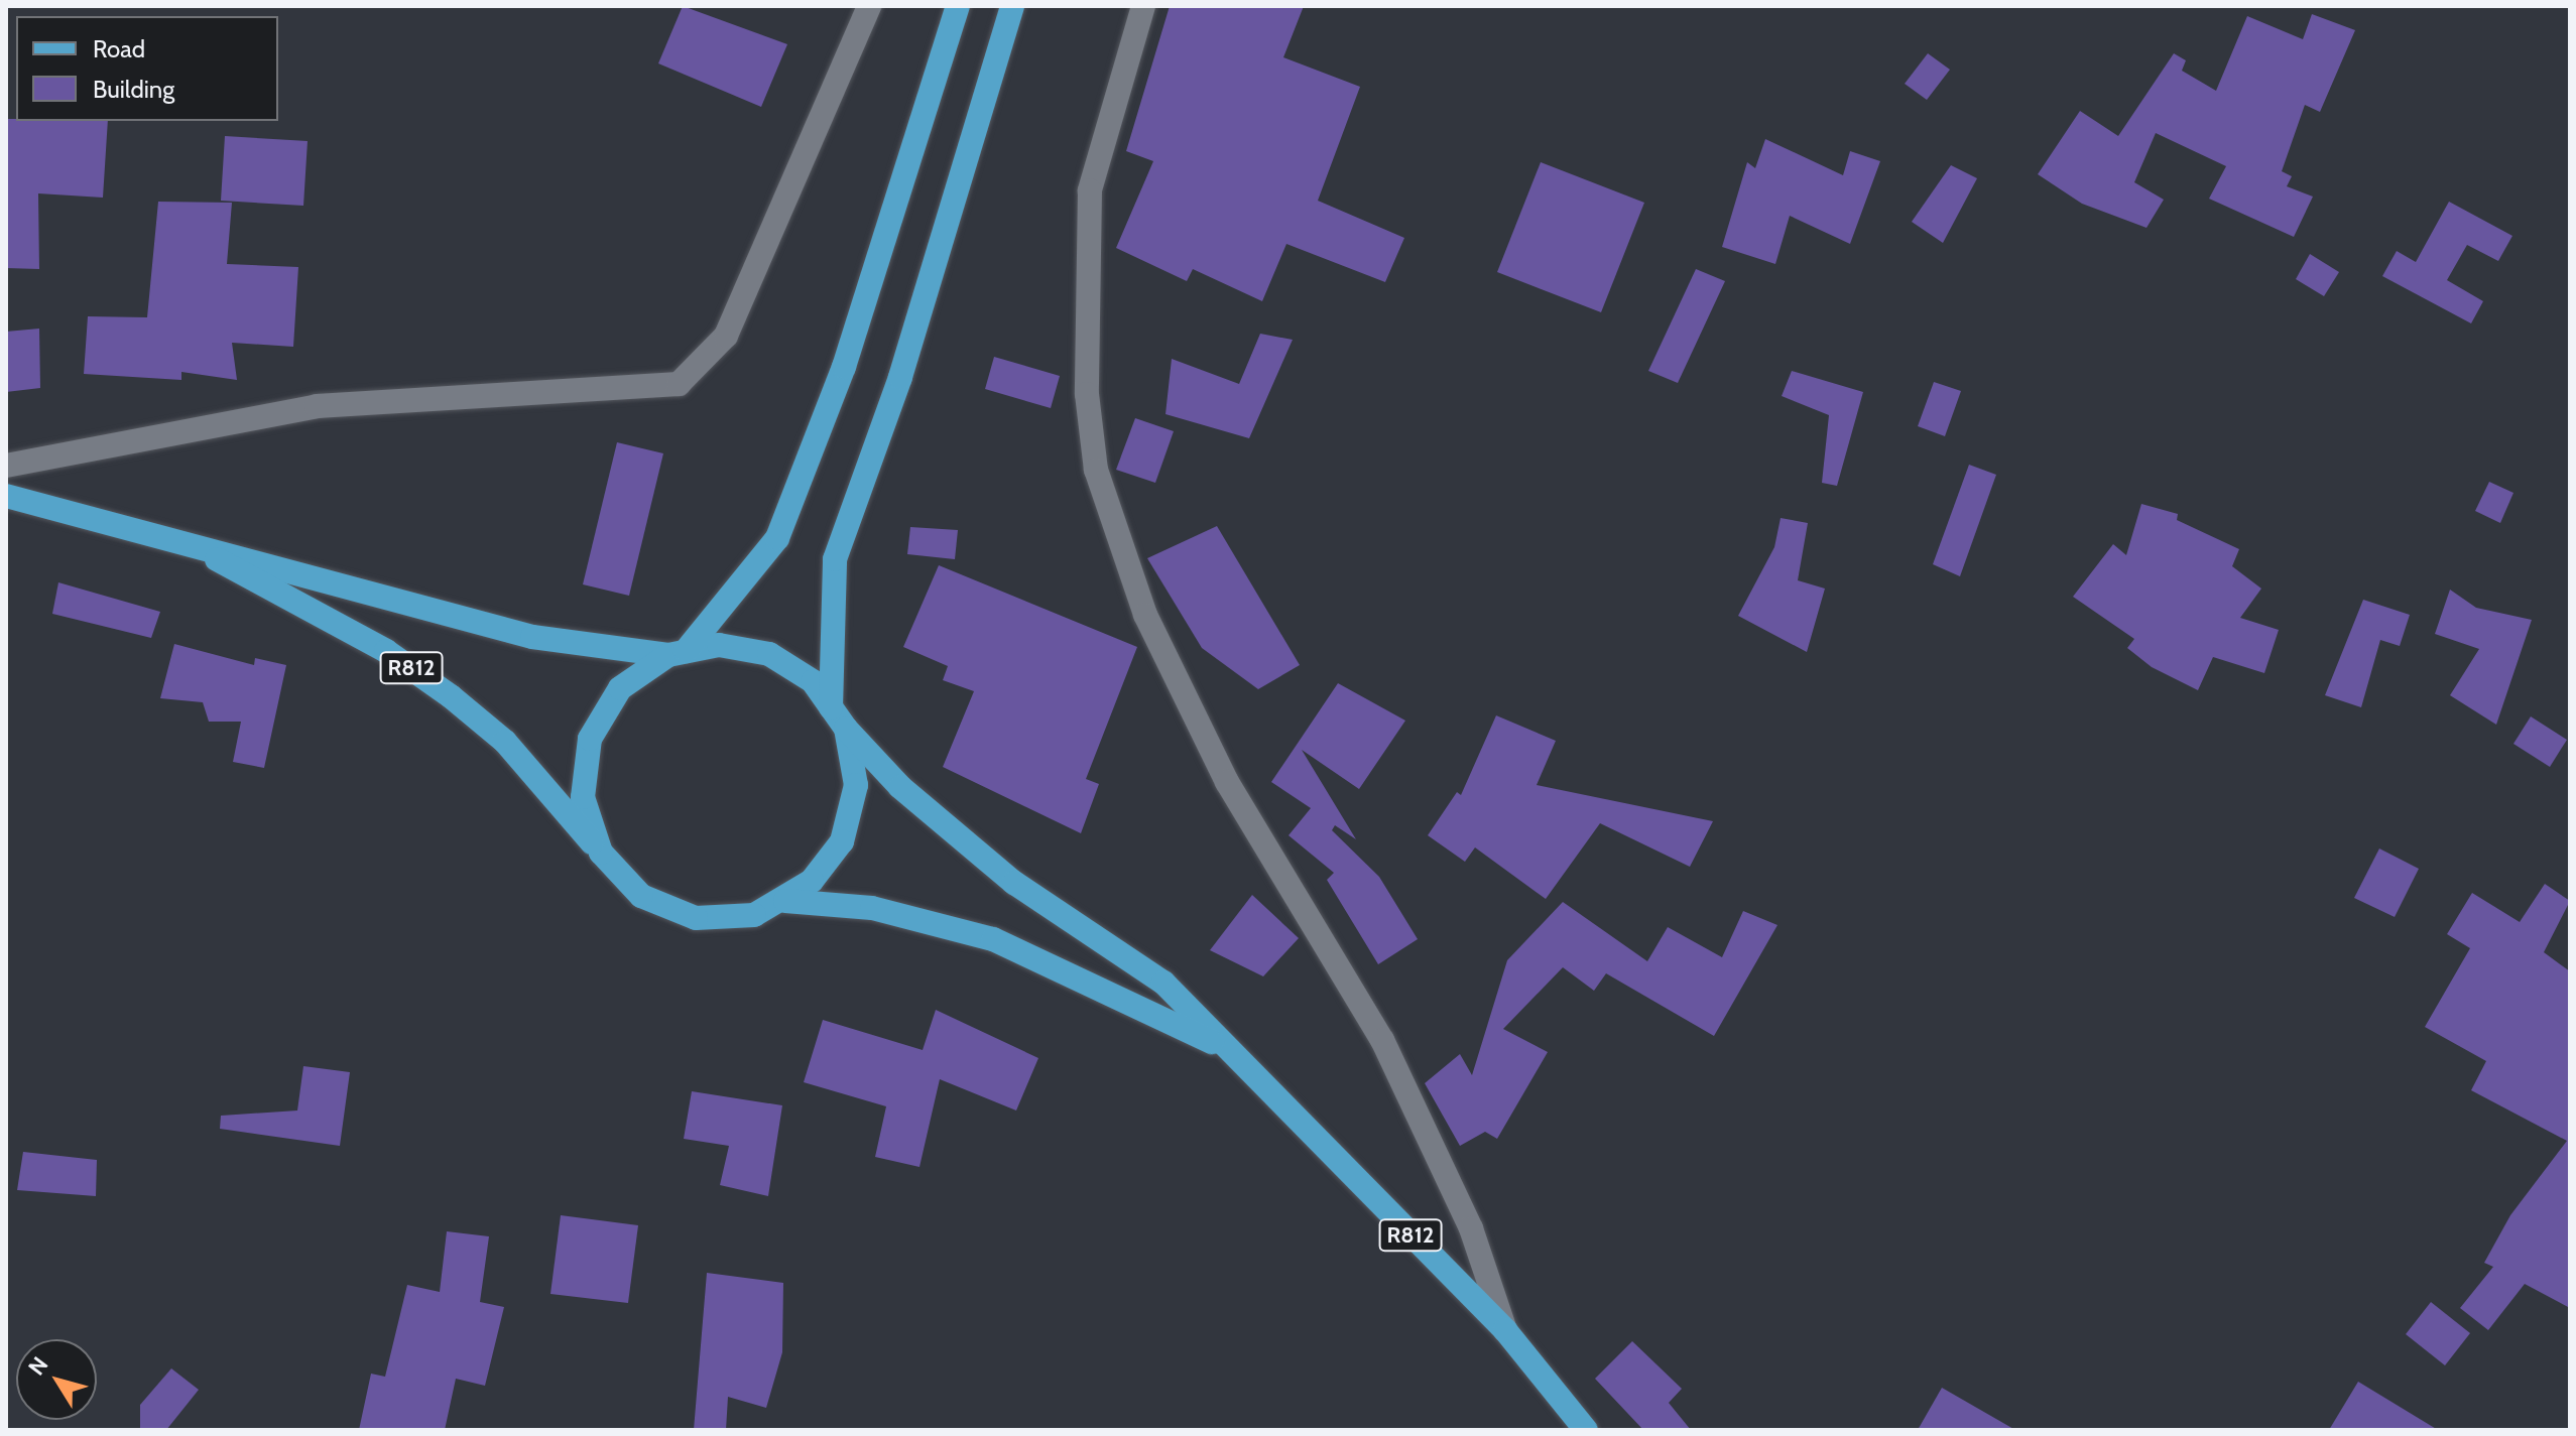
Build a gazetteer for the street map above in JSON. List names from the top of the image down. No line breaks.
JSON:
{"streets":{"main road":["R812"]},"legend":["Road","Building"],"north":"top left"}
